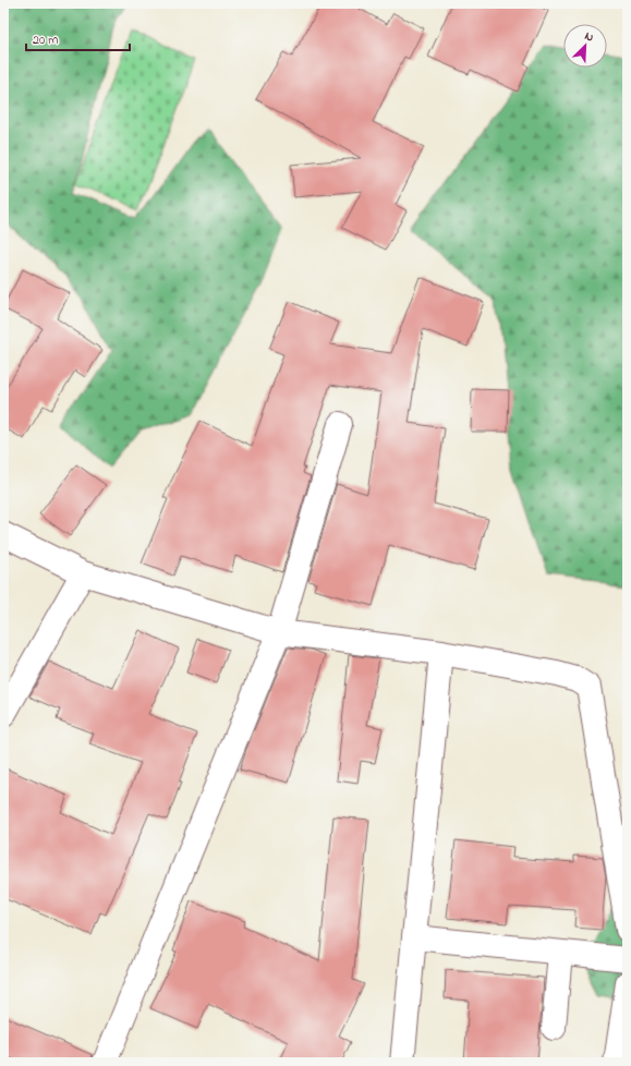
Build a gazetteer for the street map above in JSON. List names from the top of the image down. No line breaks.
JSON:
{"scale_bar":"20 m","north":"top right"}
